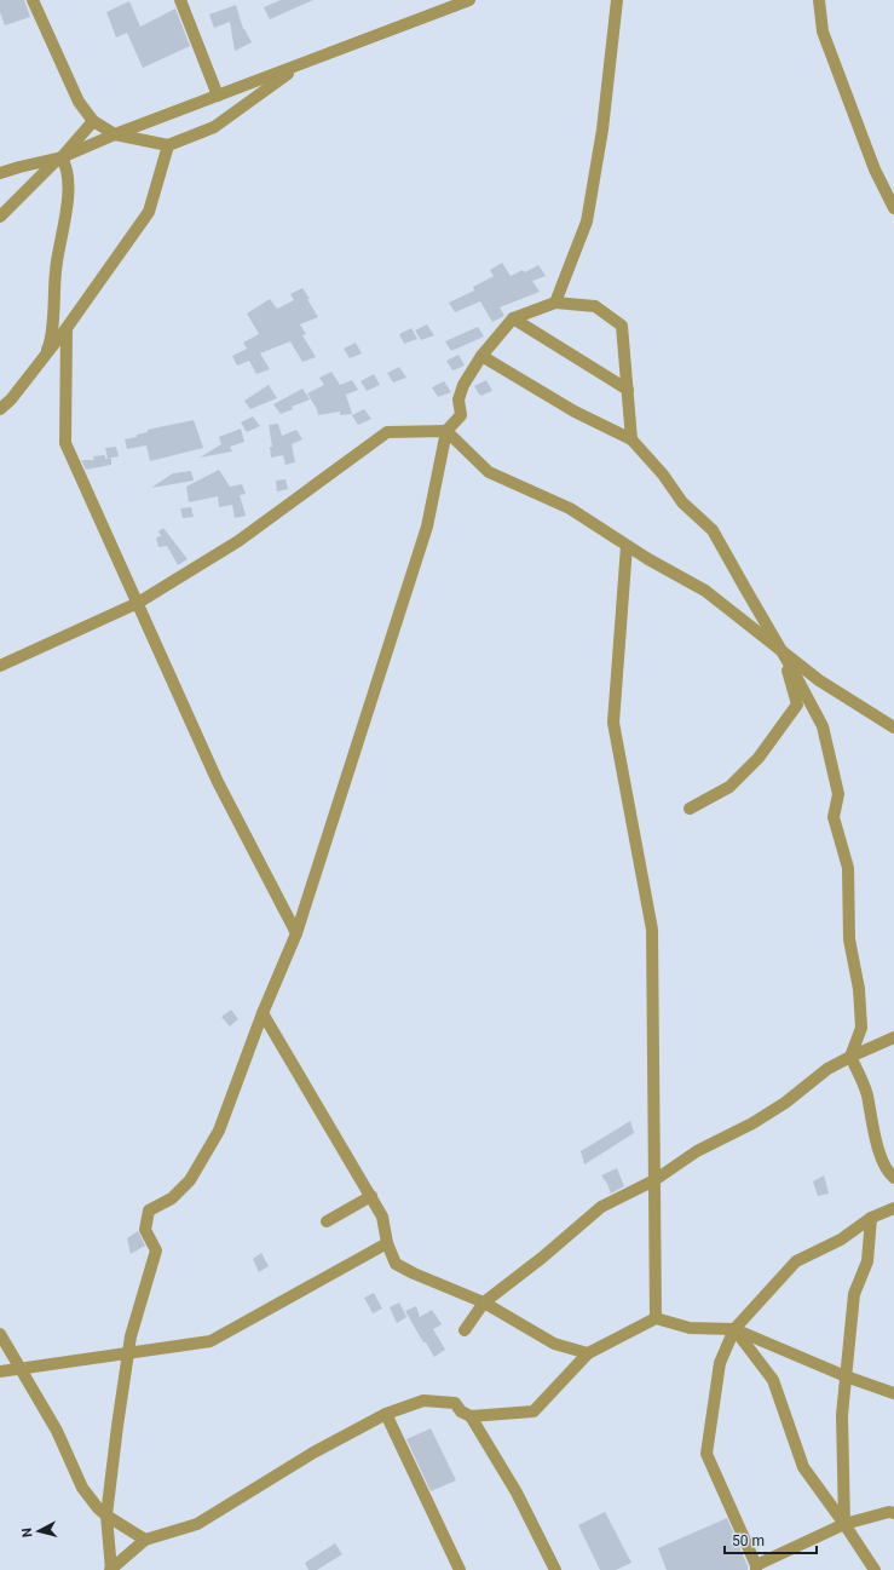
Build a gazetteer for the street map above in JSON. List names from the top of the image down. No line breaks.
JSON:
{"scale_bar":"50 m","north":"left"}
